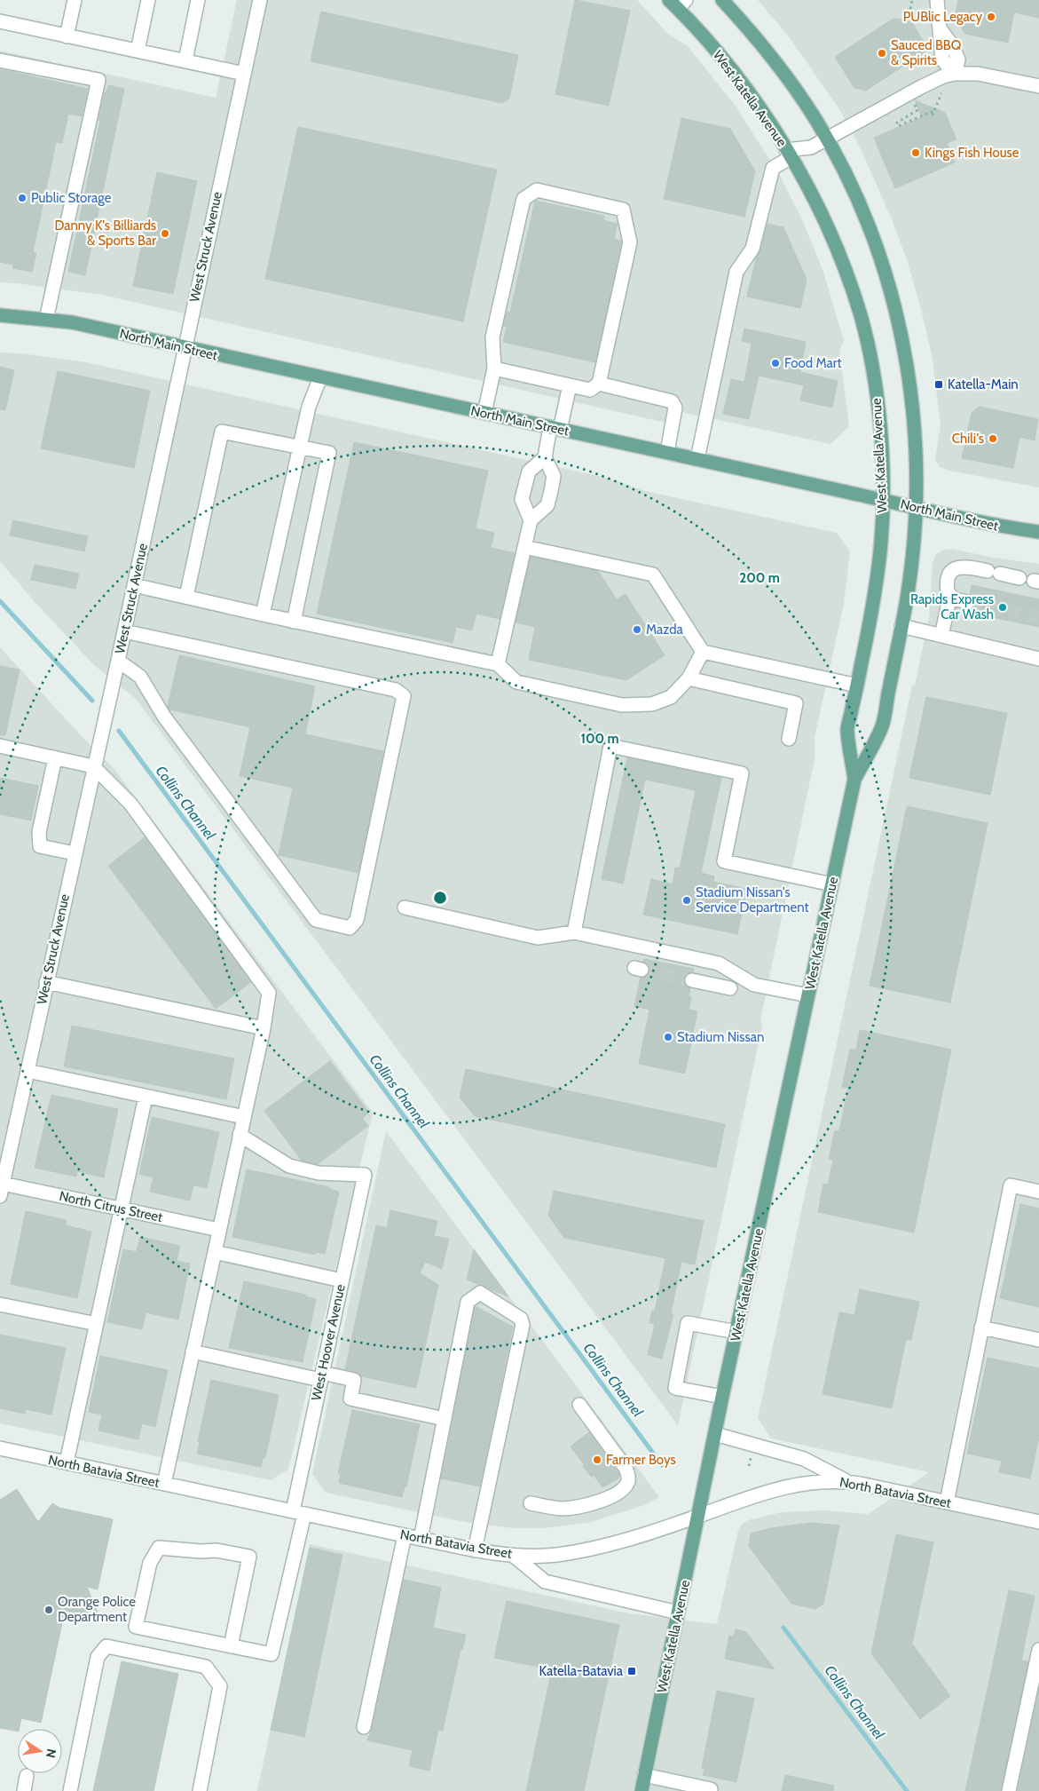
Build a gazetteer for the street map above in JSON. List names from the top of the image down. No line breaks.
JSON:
{"streets":{"main road":["West Katella Avenue","North Main Street"],"street":["West Struck Avenue","North Citrus Street","West Hoover Avenue","North Batavia Street"]},"crossings":[["West Katella Avenue","North Main Street"],["West Katella Avenue","North Batavia Street"],["West Struck Avenue","North Main Street"],["West Struck Avenue","North Citrus Street"],["West Hoover Avenue","North Batavia Street"]],"water":["Collins Channel"],"places":{"other":["PUBlic Legacy","Sauced BBQ & Spirits","Kings Fish House","Public Storage","Danny K's Billiards & Sports Bar","Food Mart","Chili's","Rapids Express Car Wash","Mazda","Stadium Nissan's Service Department","Stadium Nissan","Farmer Boys","Orange Police Department"],"transit":["Katella-Main","Katella-Batavia"]},"north":"right","rings":["200 m","100 m"]}
